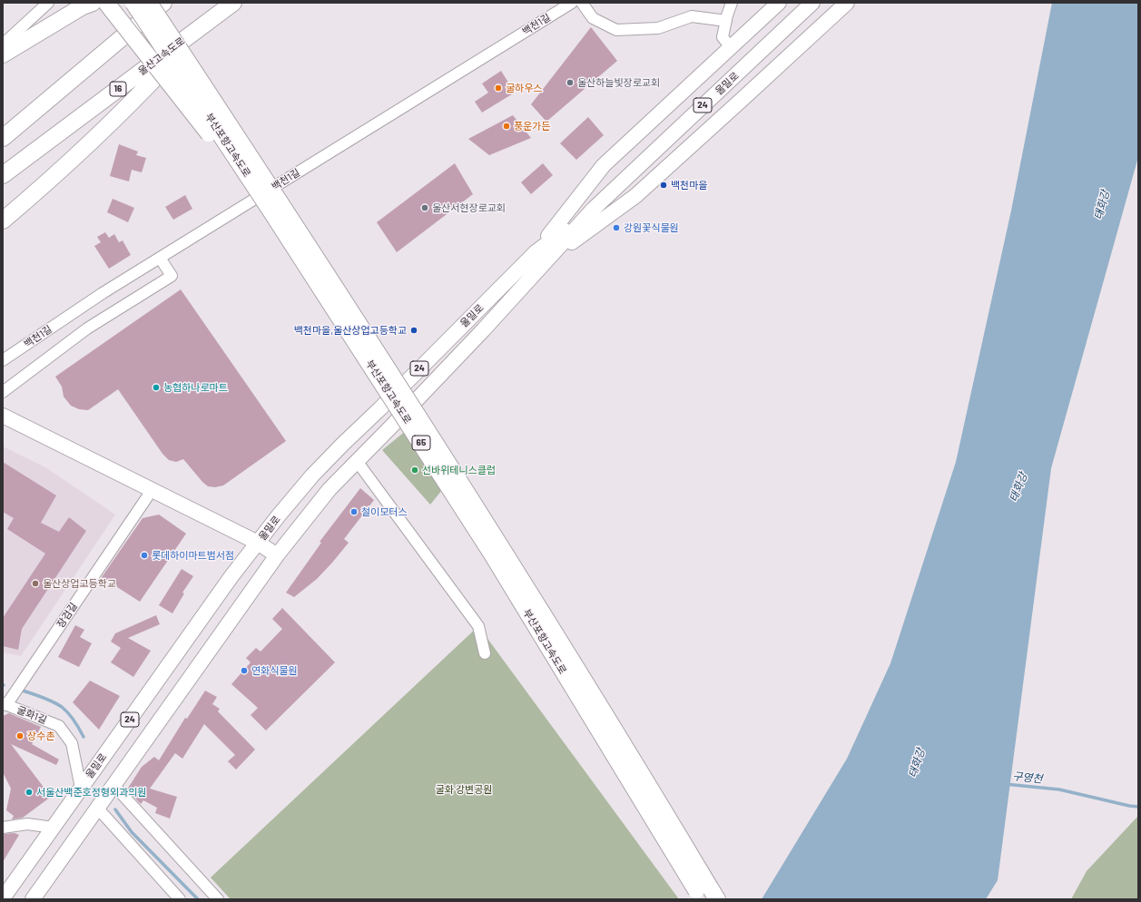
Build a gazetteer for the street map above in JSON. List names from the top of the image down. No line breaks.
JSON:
{"streets":{"highway":["울산고속도로","16","부산포항고속도로","65"],"main road":["울밀로","24"],"street":["백천1길","장검길","굴화1길"]},"crossings":[["울밀로","굴화1길"],["장검길","굴화1길"]],"water":["태화강","구영천"],"parks":["굴화 강변공원"],"places":["울산하늘빛장로교회","굴하우스","풍운가든","백천마을","울산서현장로교회","강원꽃식물원","백천마을,울산상업고등학교","농협하나로마트","선바위테니스클럽","철이모터스","롯데하이마트범서점","울산상업고등학교","연화식물원","장수촌","서울산백준호정형외과의원"]}
